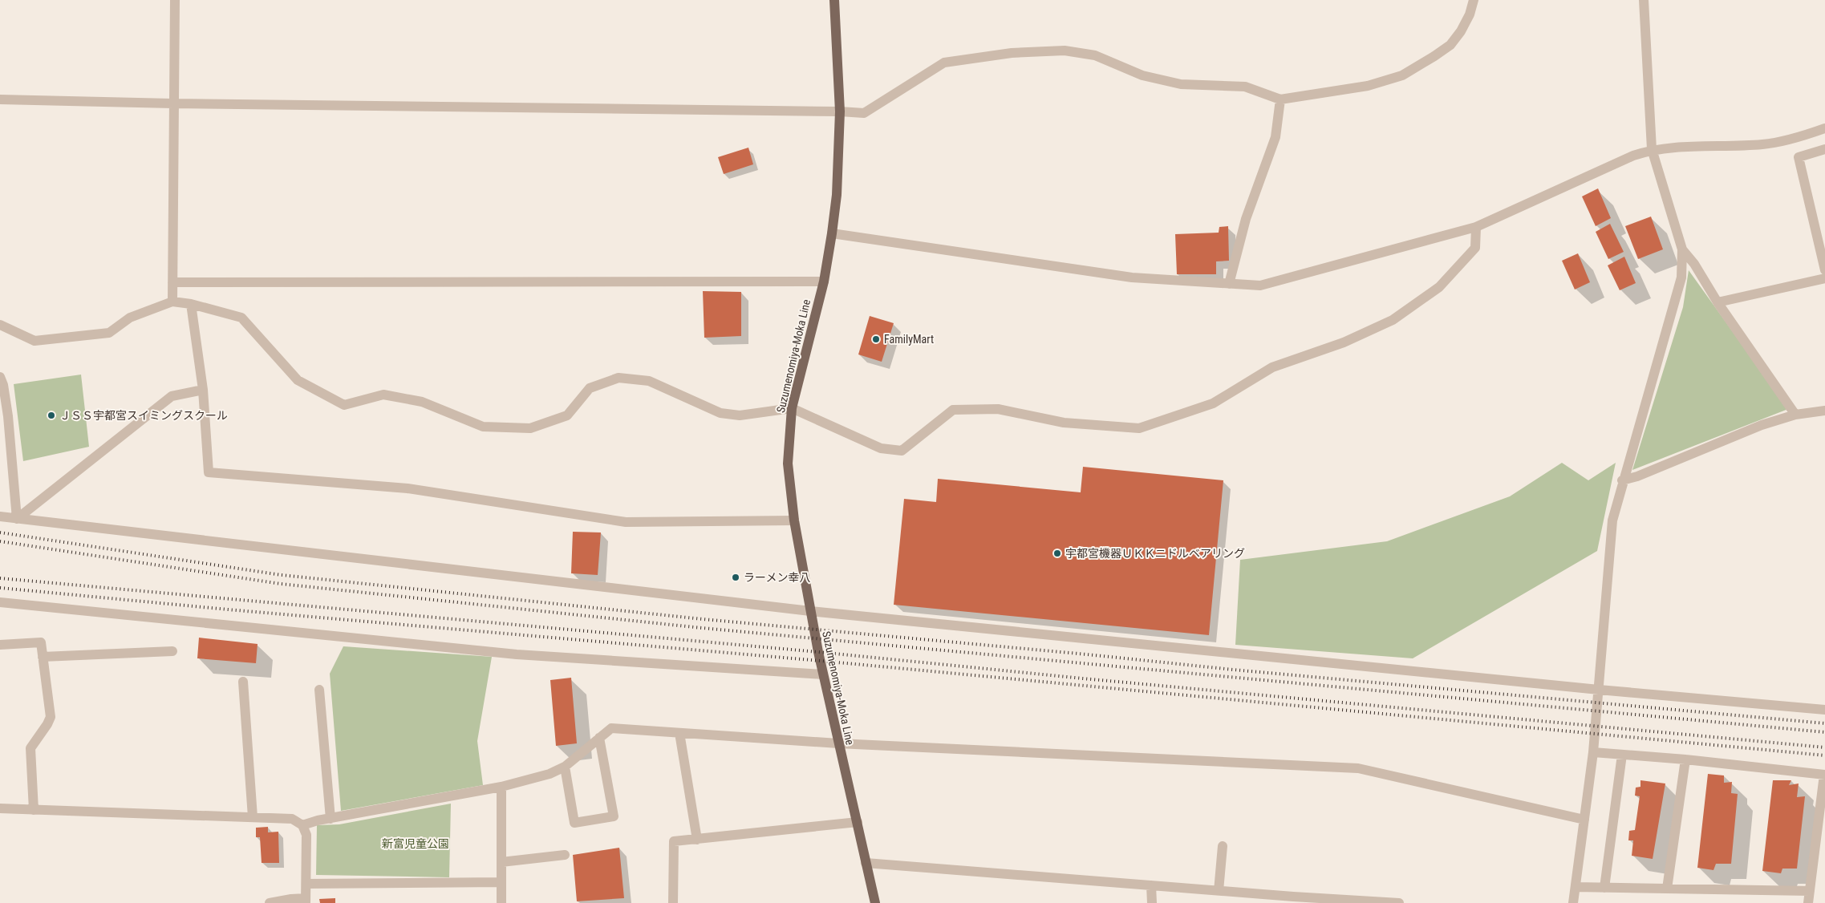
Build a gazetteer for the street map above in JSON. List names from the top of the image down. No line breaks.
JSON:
{"streets":{"main road":["Suzumenomiya-Moka Line"]},"parks":["新富児童公園"],"places":["FamilyMart","ＪＳＳ宇都宮スイミングスクール","宇都宮機器ＵＫＫニドルベアリング","ラーメン幸八"]}
